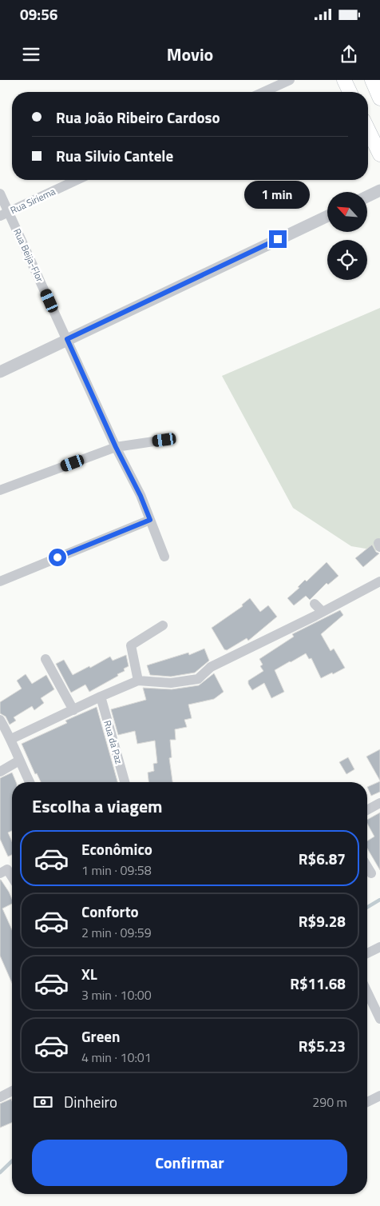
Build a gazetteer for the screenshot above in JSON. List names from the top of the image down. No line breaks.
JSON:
{"streets":{"street":["Rua Siriema","Rua Beija-Flor","Rua da Paz"]},"crossings":[["Rua Siriema","Rua Beija-Flor"]],"north":"top left","page":{"status":"09:56","header":"Movio","banner":["Rua João Ribeiro Cardoso","Rua Silvio Cantele"],"bubble":"1 min","heading":"Escolha a viagem","list":[{"name":"Econômico","note":"1 min · 09:58","value":"R$6.87"},{"name":"Conforto","note":"2 min · 09:59","value":"R$9.28"},{"name":"XL","note":"3 min · 10:00","value":"R$11.68"},{"name":"Green","note":"4 min · 10:01","value":"R$5.23"}],"pay":["Dinheiro","290 m"],"buttons":"Confirmar"}}
